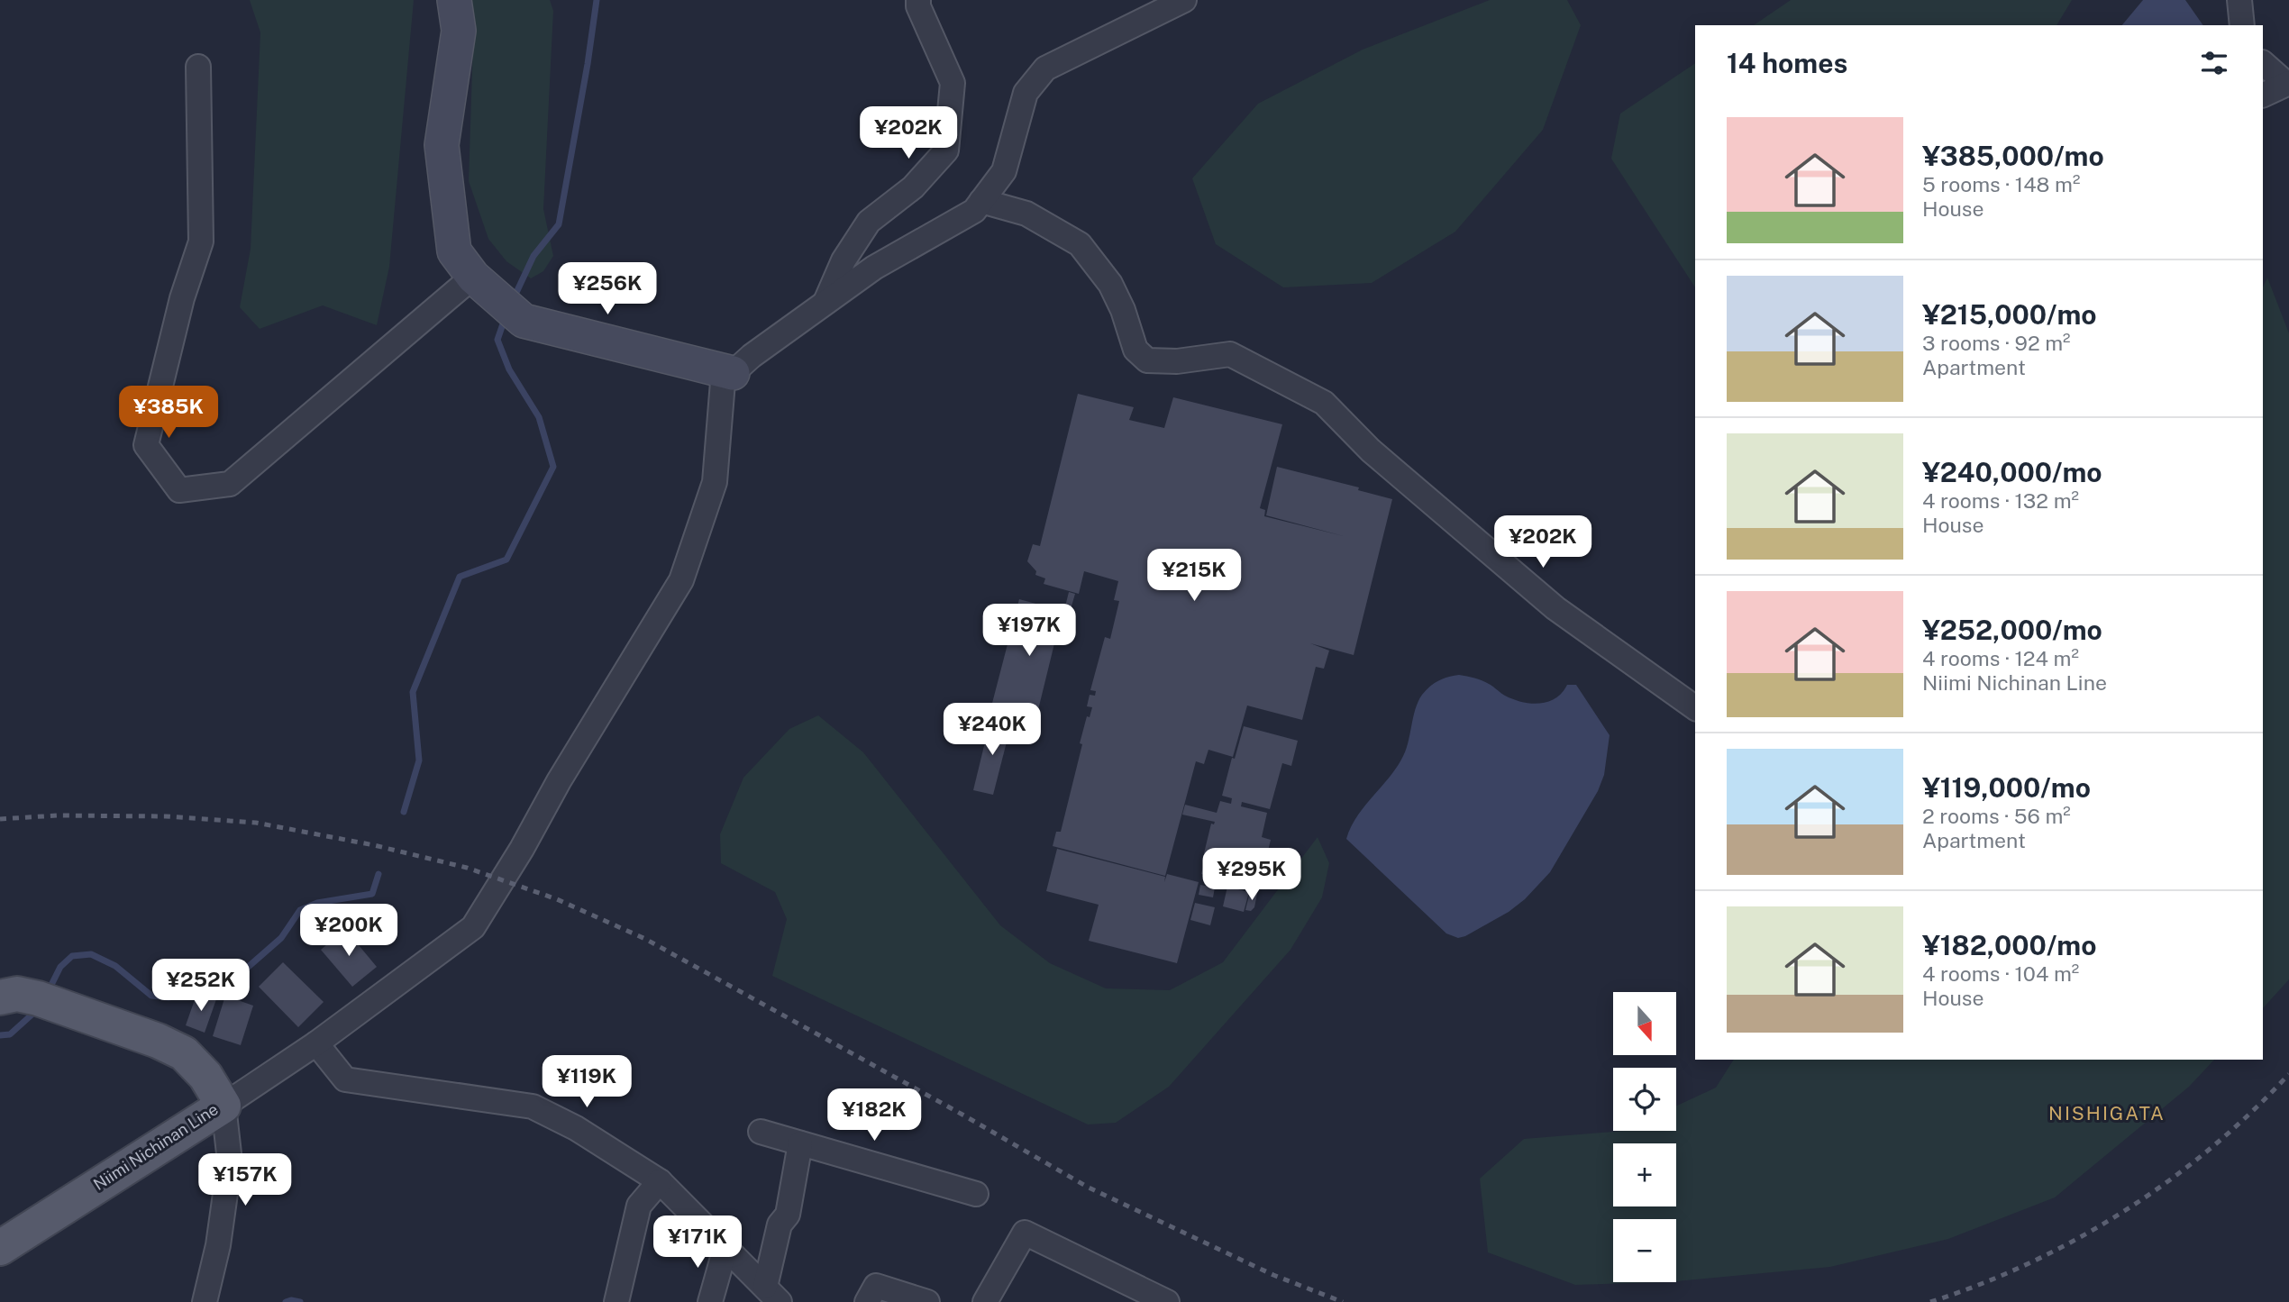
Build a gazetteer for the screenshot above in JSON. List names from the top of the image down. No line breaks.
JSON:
{"streets":{"main road":["Niimi Nichinan Line"]},"districts":["NISHIGATA"],"north":"bottom","page":{"heading":"14 homes","list":[{"name":"¥385,000/mo","note":"5 rooms · 148 m² · House"},{"name":"¥215,000/mo","note":"3 rooms · 92 m² · Apartment"},{"name":"¥240,000/mo","note":"4 rooms · 132 m² · House"},{"name":"¥252,000/mo","note":"4 rooms · 124 m² · Niimi Nichinan Line"},{"name":"¥119,000/mo","note":"2 rooms · 56 m² · Apartment"},{"name":"¥182,000/mo","note":"4 rooms · 104 m² · House"}],"price":["¥202K","¥256K","¥385K","¥202K","¥215K","¥197K","¥240K","¥295K","¥200K","¥252K","¥119K","¥182K","¥157K","¥171K"],"map_buttons":["+","−"]}}
